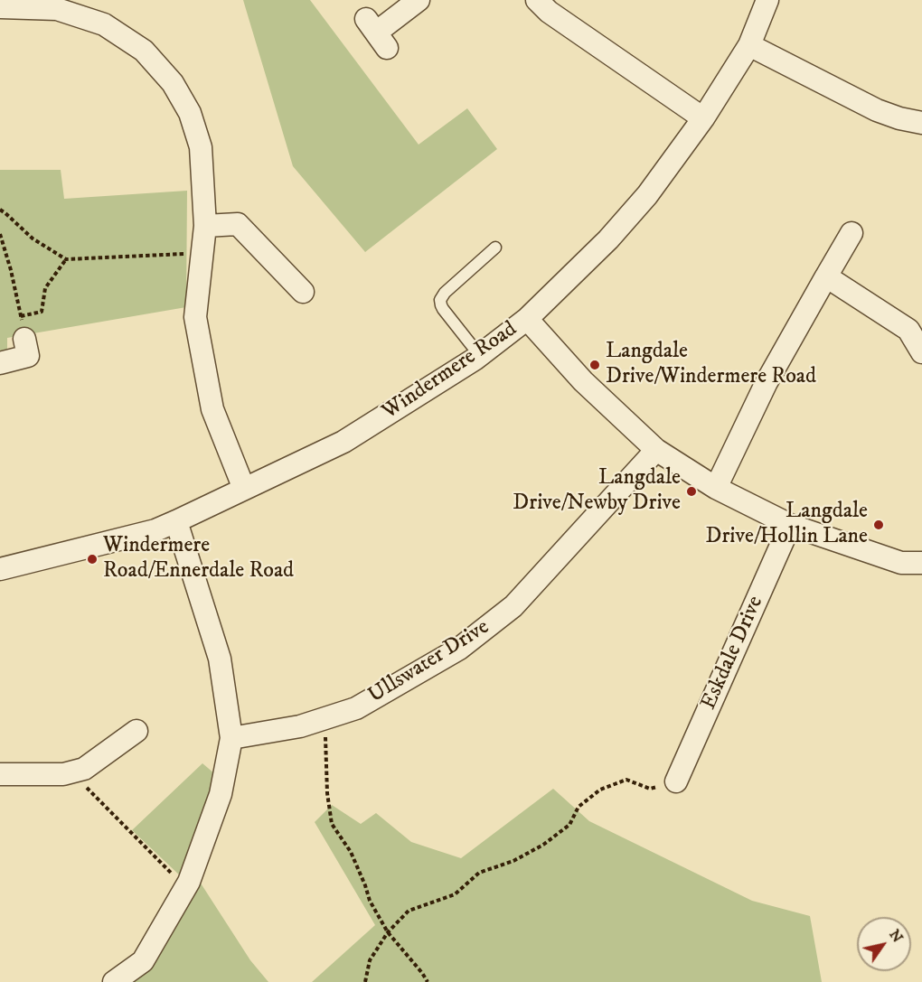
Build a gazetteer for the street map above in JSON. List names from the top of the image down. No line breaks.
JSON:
{"streets":{"street":["Windermere Road","Eskdale Drive","Ullswater Drive"]},"places":["Langdale Drive/Windermere Road","Langdale Drive/Newby Drive","Langdale Drive/Hollin Lane","Windermere Road/Ennerdale Road"],"north":"top right"}
